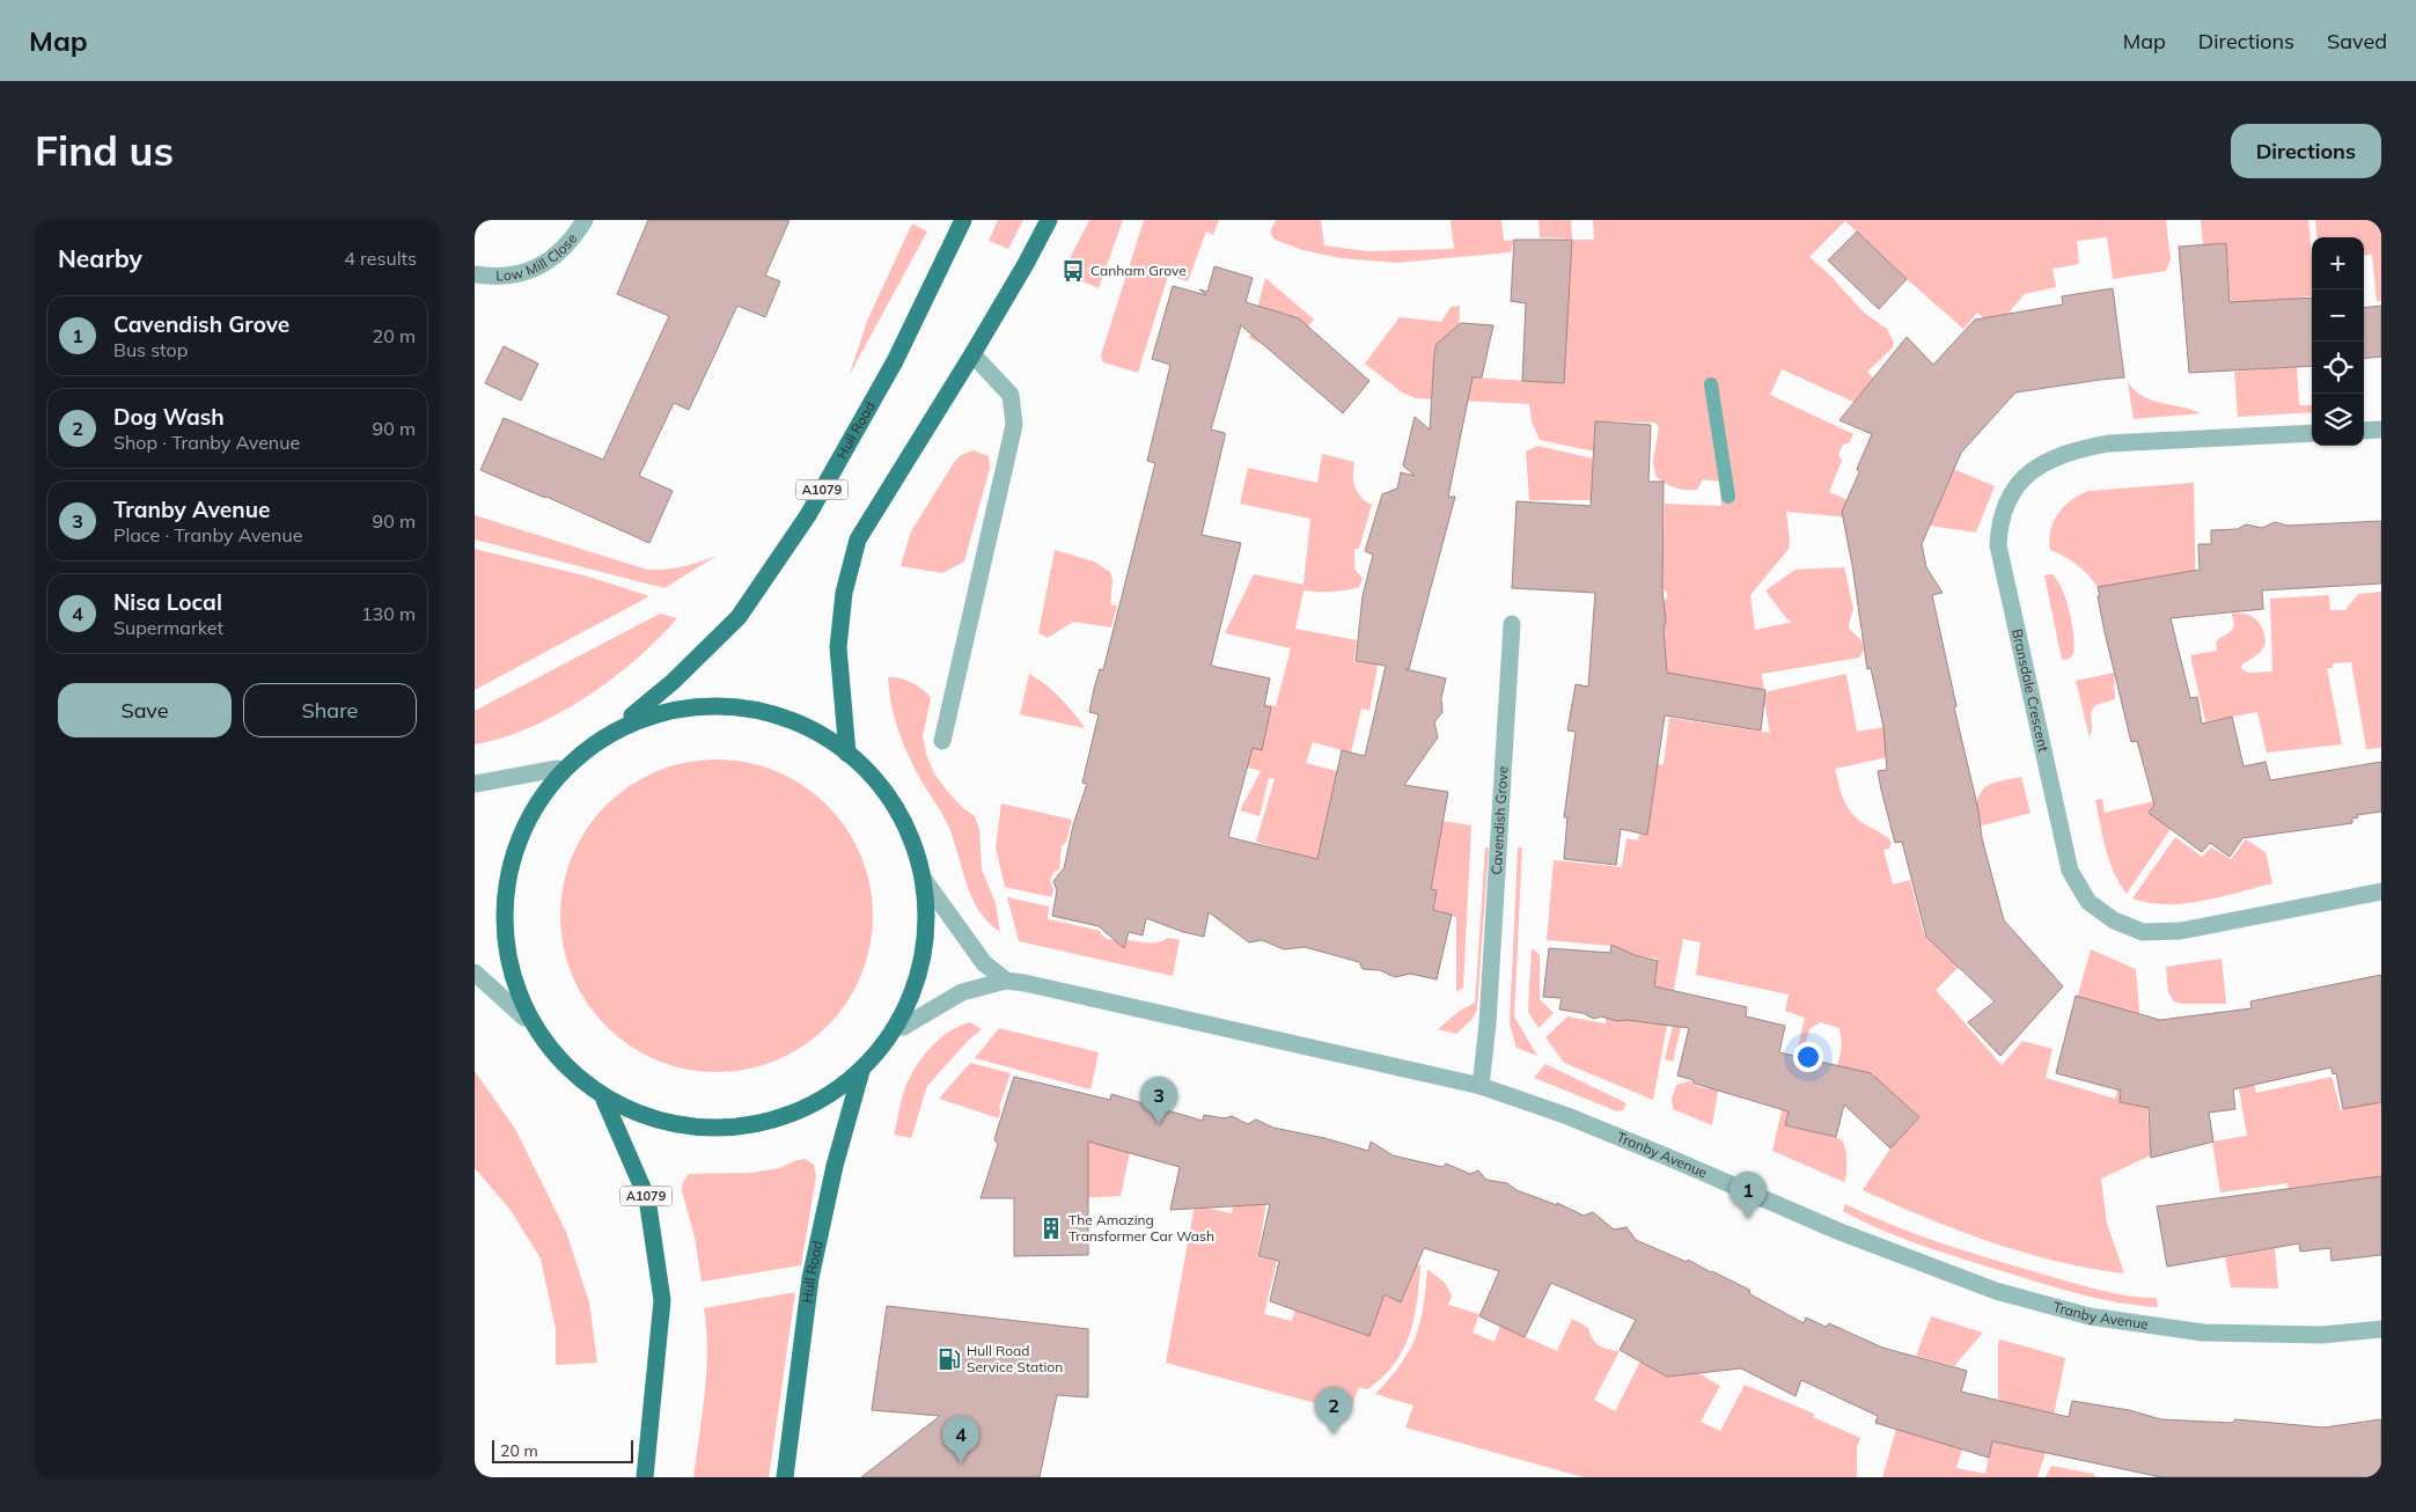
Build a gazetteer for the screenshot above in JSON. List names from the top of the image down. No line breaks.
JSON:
{"streets":{"main road":["Hull Road","A1079"],"street":["Low Mill Close","Bransdale Crescent","Cavendish Grove","Tranby Avenue"]},"crossings":[["Cavendish Grove","Tranby Avenue"]],"places":{"bus stop":["Canham Grove"],"building":["The Amazing Transformer Car Wash"],"fuel station":["Hull Road Service Station"]},"scale_bar":"20 m","page":{"header":"Map","nav":["Map","Directions","Saved"],"buttons":["Directions",["Save","Share"]],"title":"Find us","heading":["Nearby","4 results"],"map_buttons":["+","−"],"list":[{"mark":"1","name":"Cavendish Grove","note":"Bus stop","value":"20 m"},{"mark":"2","name":"Dog Wash","note":"Shop · Tranby Avenue","value":"90 m"},{"mark":"3","name":"Tranby Avenue","note":"Place · Tranby Avenue","value":"90 m"},{"mark":"4","name":"Nisa Local","note":"Supermarket","value":"130 m"}],"pins":["3","1","2","4"],"scale":"20 m"}}
